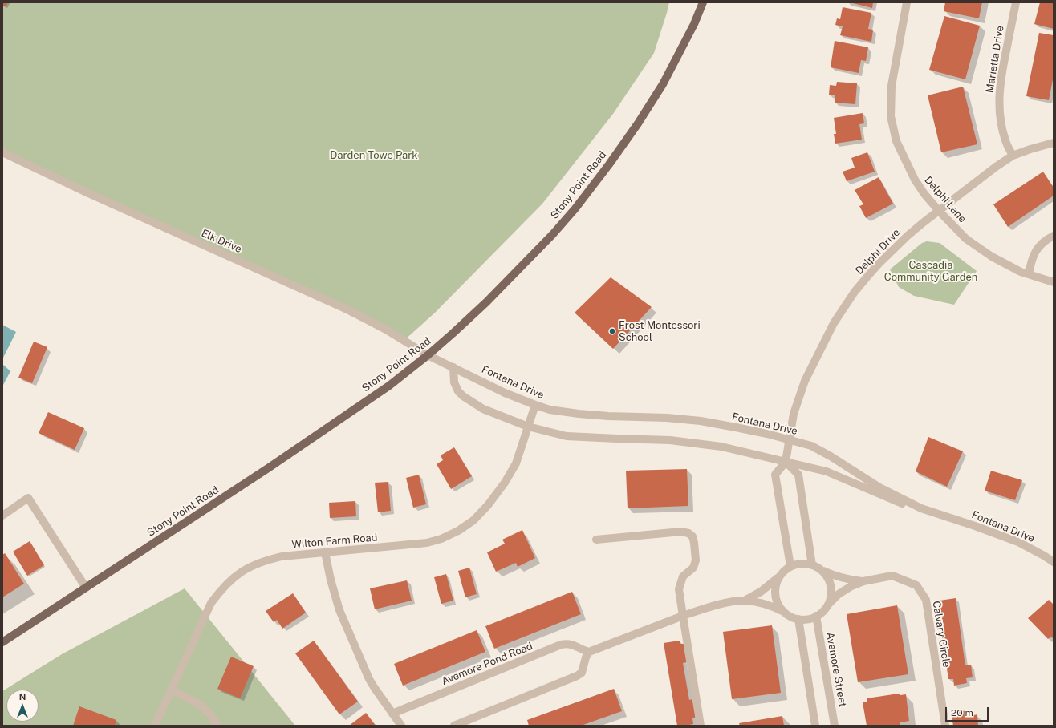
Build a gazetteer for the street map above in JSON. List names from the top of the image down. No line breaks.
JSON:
{"streets":{"main road":["Stony Point Road"],"street":["Marietta Drive","Delphi Lane","Elk Drive","Delphi Drive","Fontana Drive","Wilton Farm Road","Calvary Circle","Avemore Pond Road","Avemore Street"]},"crossings":[["Marietta Drive","Delphi Drive"],["Stony Point Road","Elk Drive"],["Delphi Lane","Delphi Drive"],["Elk Drive","Fontana Drive"],["Delphi Drive","Fontana Drive"],["Fontana Drive","Wilton Farm Road"],["Calvary Circle","Avemore Street"]],"parks":["Darden Towe Park","Cascadia Community Garden"],"places":["Frost Montessori School"],"scale_bar":"20 m","north":"top"}
